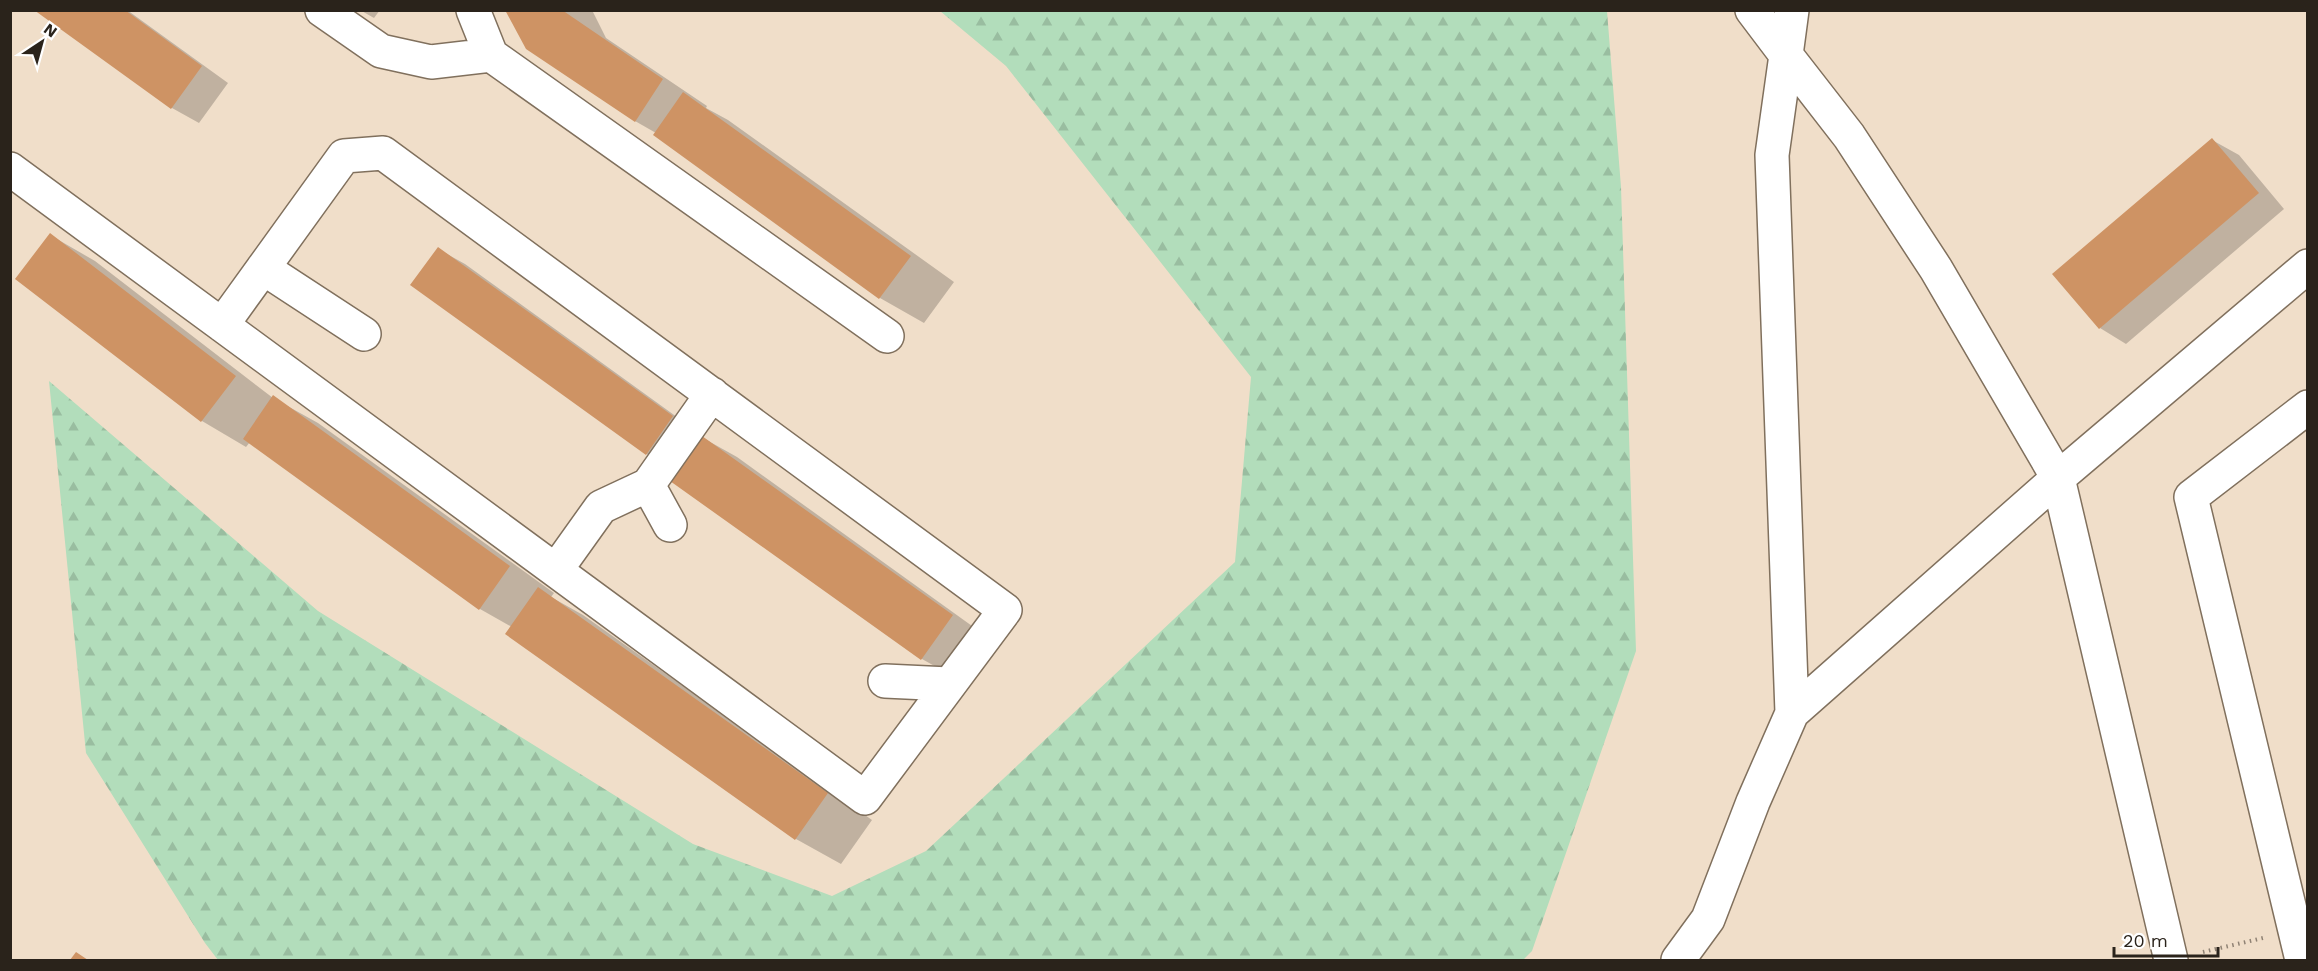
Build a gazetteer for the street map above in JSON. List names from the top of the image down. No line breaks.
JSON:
{"scale_bar":"20 m","north":"top right"}
